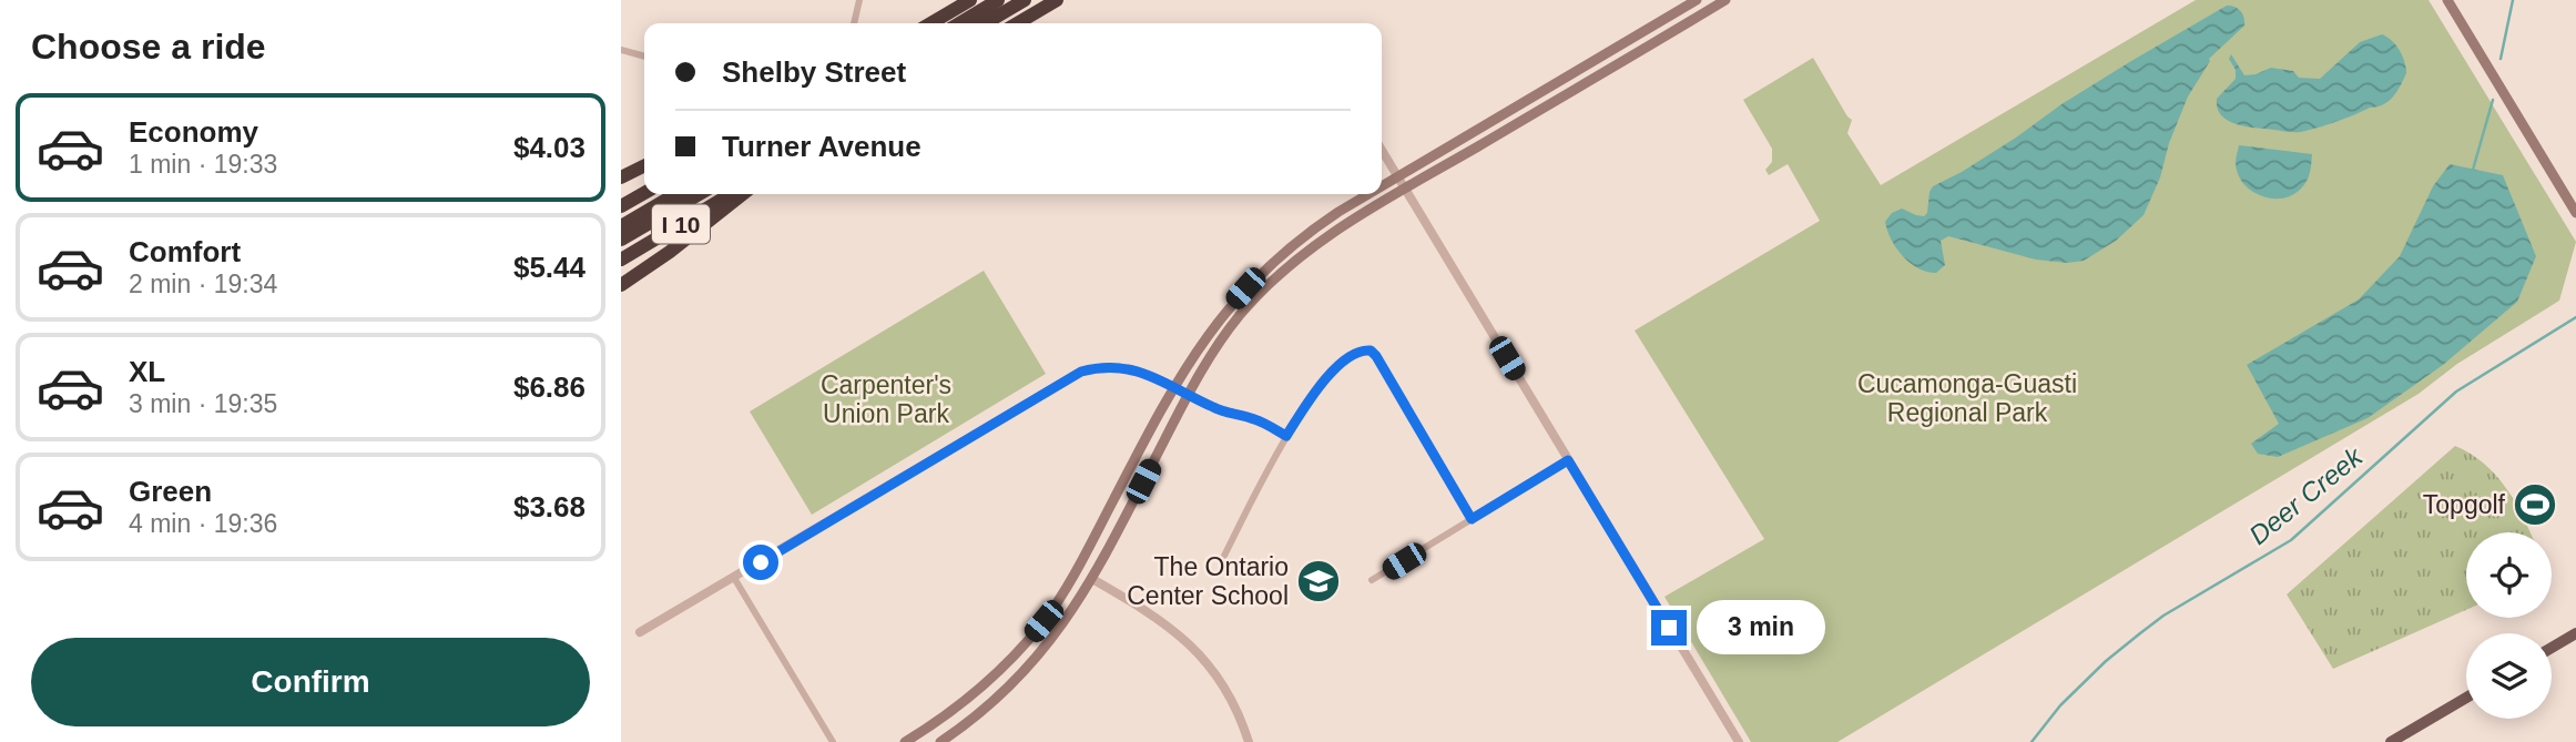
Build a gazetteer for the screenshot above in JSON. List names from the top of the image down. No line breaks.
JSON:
{"streets":{"highway":["I 10"]},"water":["Deer Creek"],"parks":["Cucamonga-Guasti Regional Park","Carpenter's Union Park"],"places":{"sports":["Topgolf"],"school or university":["The Ontario Center School"]},"page":{"heading":"Choose a ride","banner":["Shelby Street","Turner Avenue"],"list":[{"name":"Economy","note":"1 min · 19:33","value":"$4.03"},{"name":"Comfort","note":"2 min · 19:34","value":"$5.44"},{"name":"XL","note":"3 min · 19:35","value":"$6.86"},{"name":"Green","note":"4 min · 19:36","value":"$3.68"}],"bubble":"3 min","buttons":"Confirm"}}
